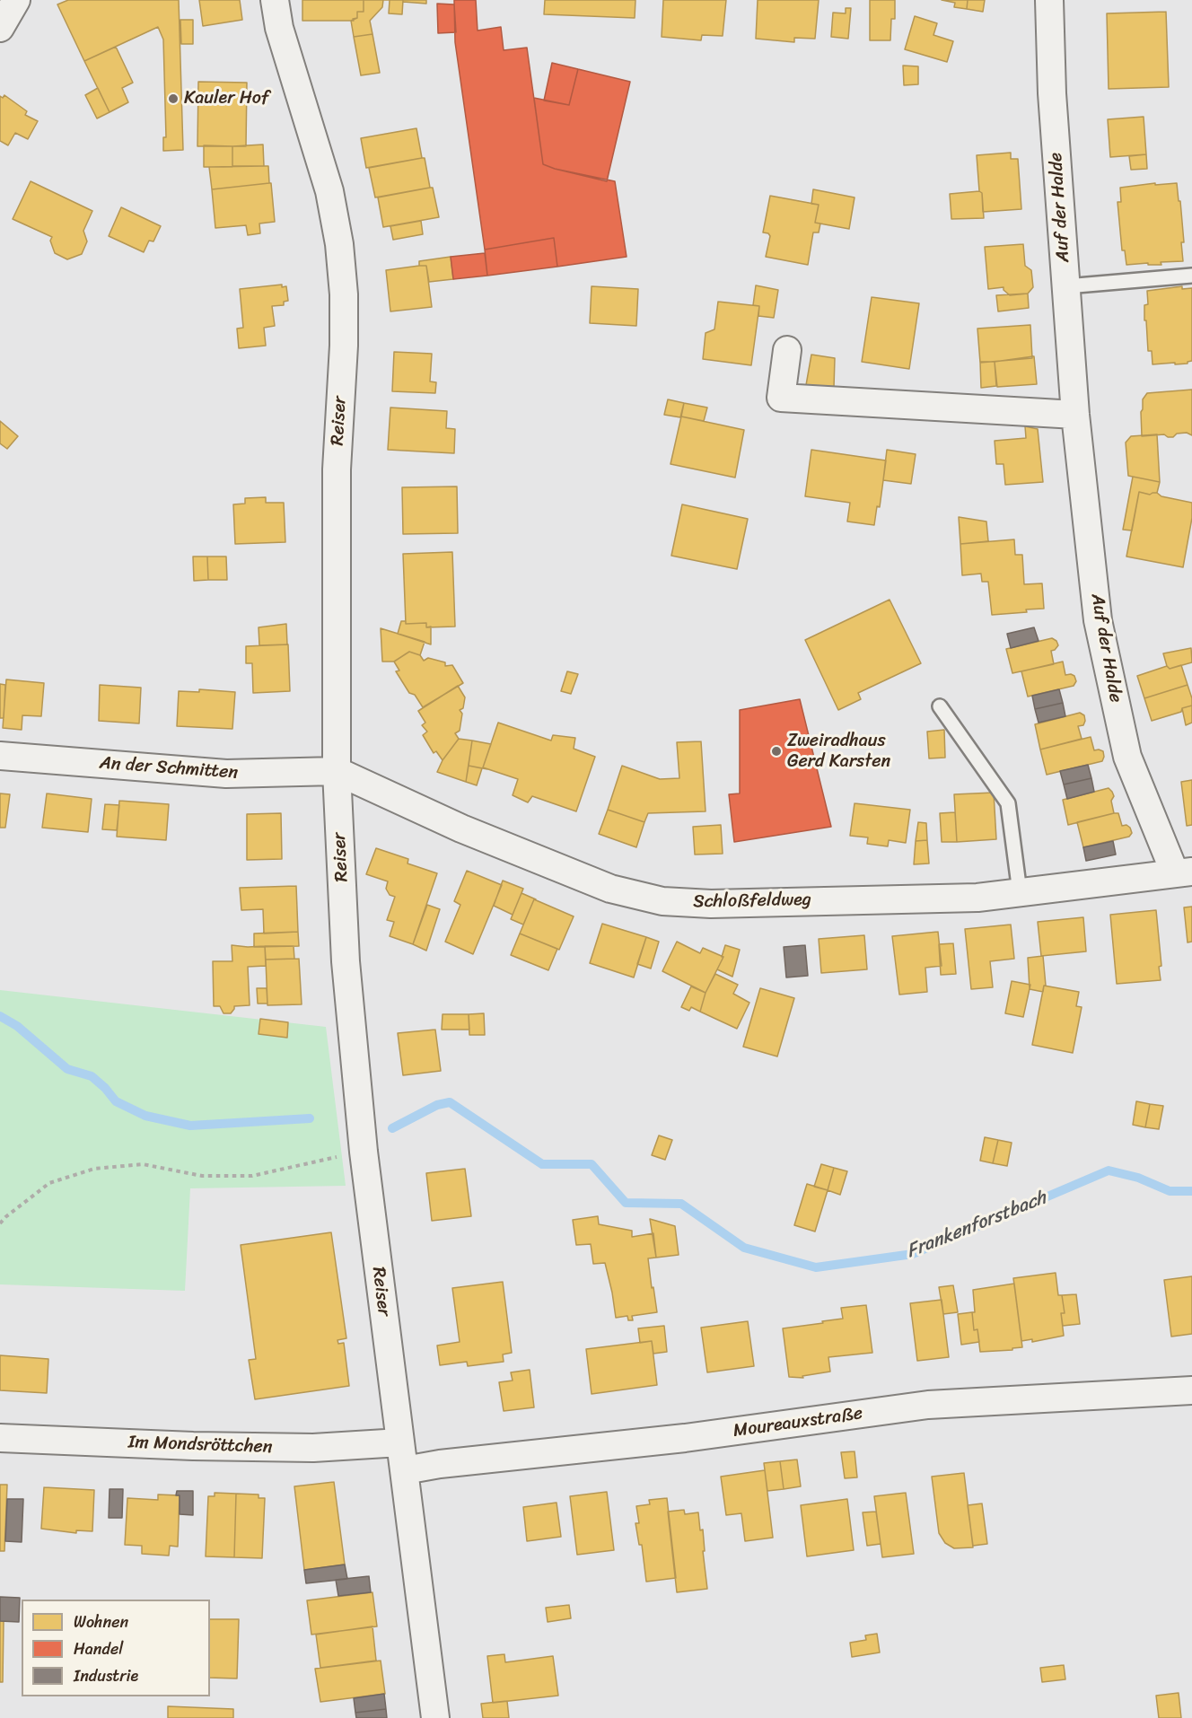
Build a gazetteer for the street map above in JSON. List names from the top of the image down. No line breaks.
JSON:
{"streets":{"street":["Auf der Halde","Reiser","An der Schmitten","Schloßfeldweg","Moureauxstraße","Im Mondsröttchen"]},"crossings":[["Auf der Halde","Schloßfeldweg"],["Reiser","An der Schmitten"],["Reiser","Schloßfeldweg"],["Reiser","Moureauxstraße"],["Reiser","Im Mondsröttchen"],["An der Schmitten","Schloßfeldweg"]],"water":["Frankenforstbach"],"places":["Kauler Hof","Zweiradhaus Gerd Karsten"],"legend":["Wohnen","Handel","Industrie"]}
